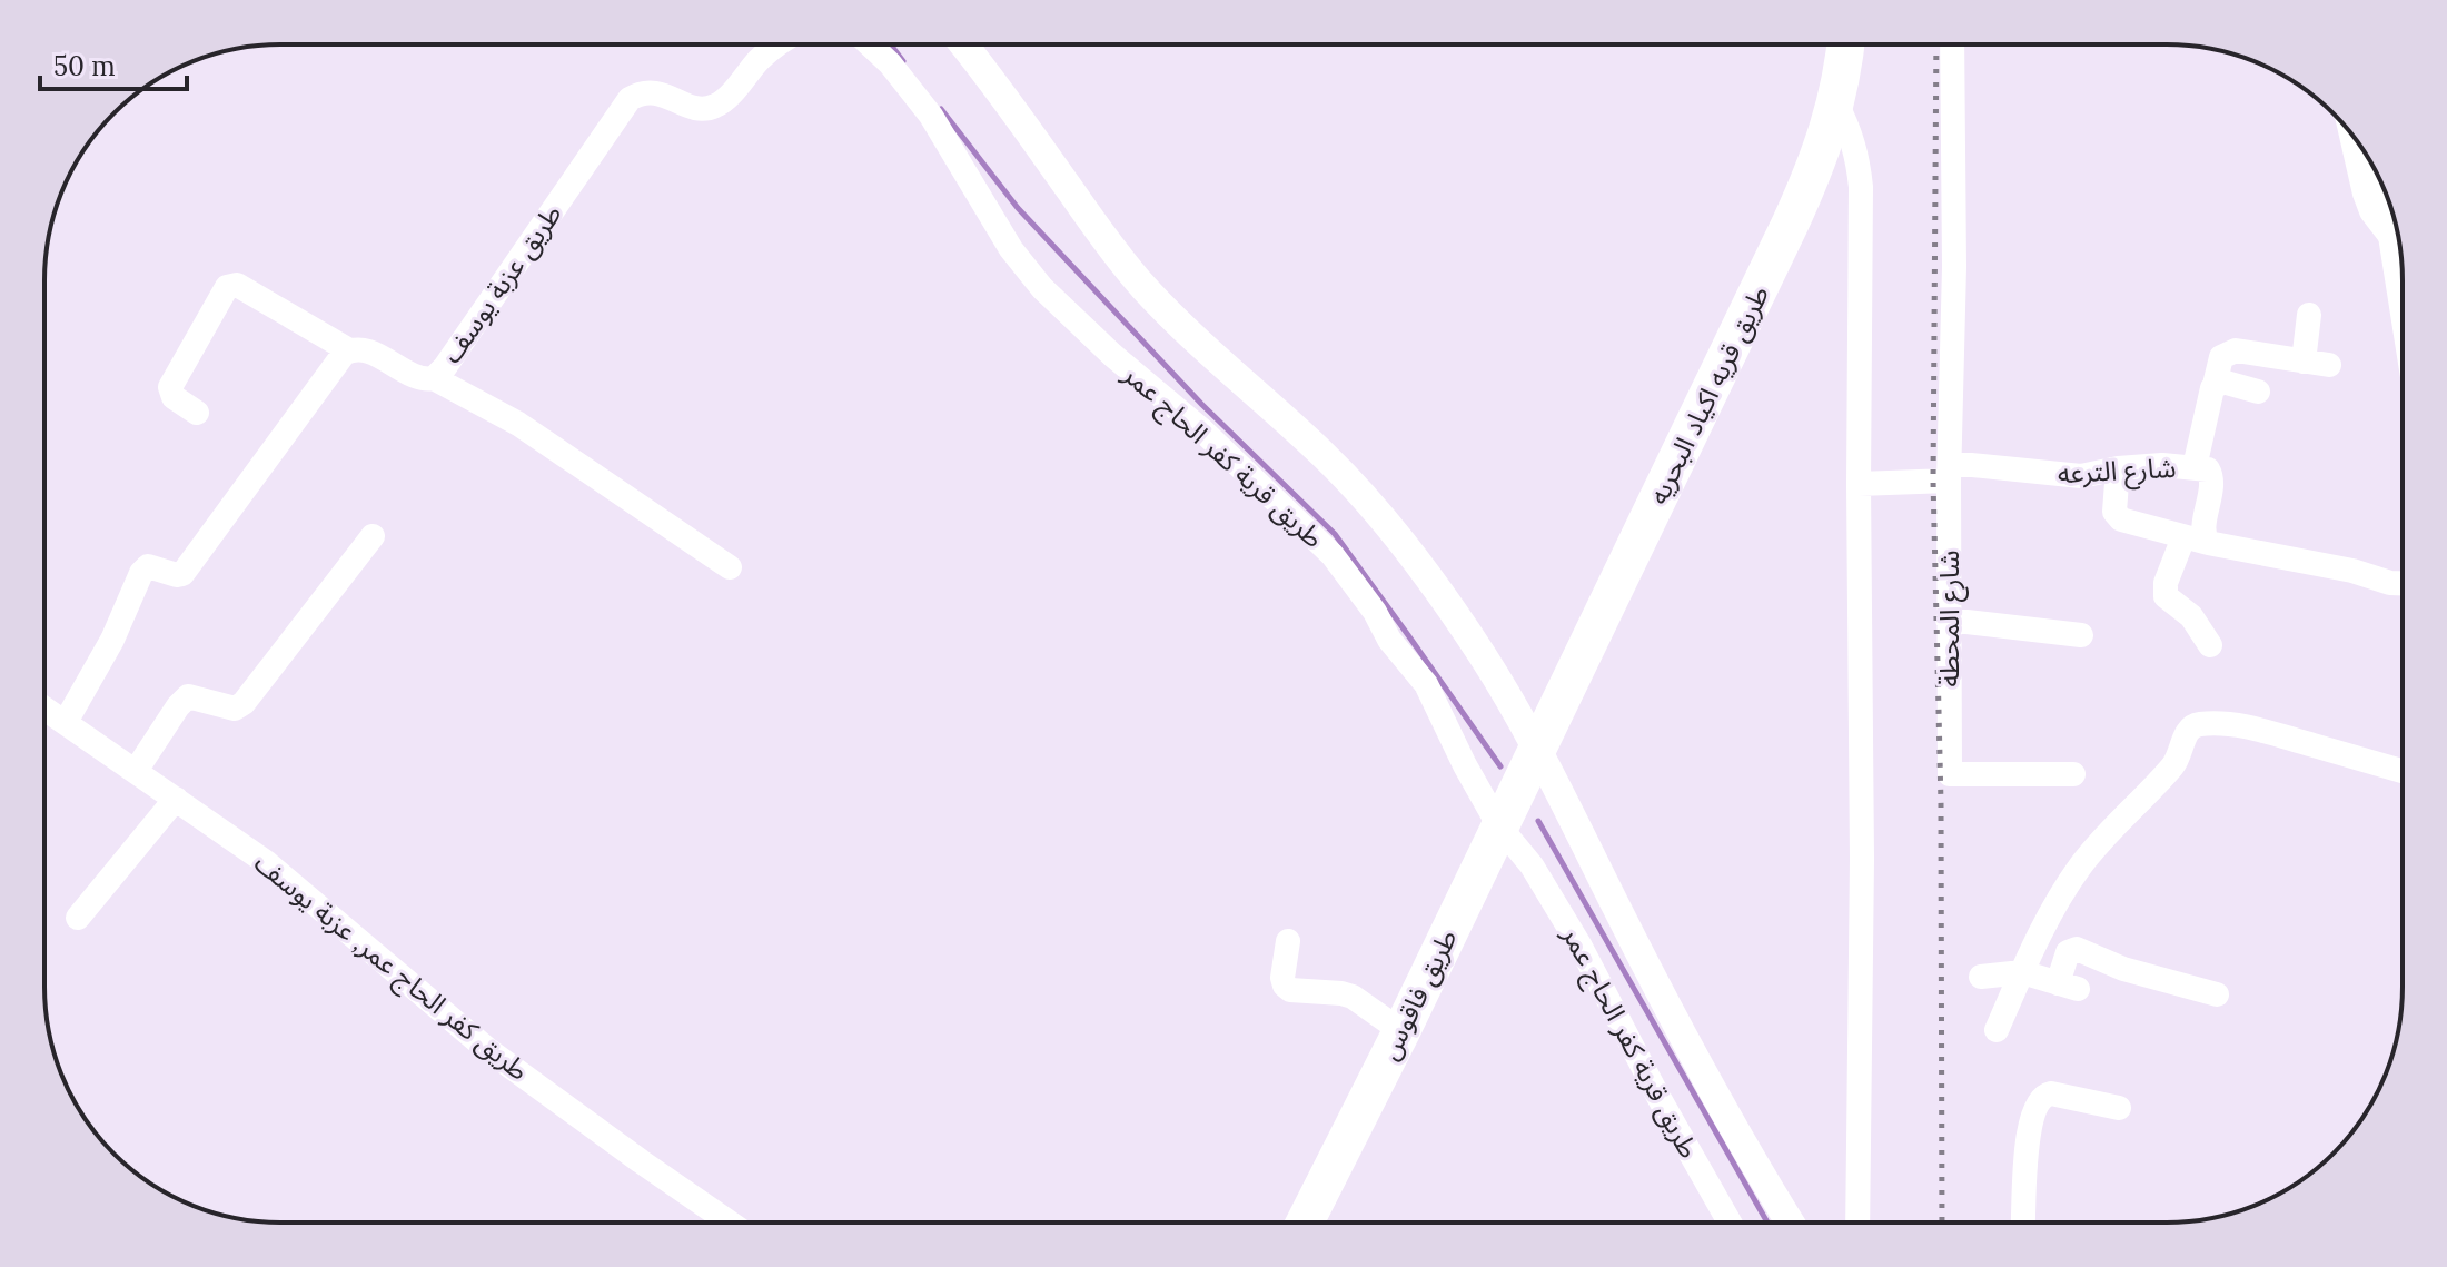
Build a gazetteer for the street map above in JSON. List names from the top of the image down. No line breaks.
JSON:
{"streets":{"main road":["طريق قريه اكياد البحريه","طريق فاقوس"],"street":["طريق عزبة يوسف","طريق قرية كفر الحاج عمر","شارع الترعه","شارع المحطة","طريق كفر الحاج عمر, عزبة يوسف"]},"crossings":[["طريق قريه اكياد البحريه","طريق قرية كفر الحاج عمر"],["طريق قريه اكياد البحريه","طريق فاقوس"],["طريق قرية كفر الحاج عمر","طريق فاقوس"],["شارع الترعه","شارع المحطة"]],"scale_bar":"50 m"}
